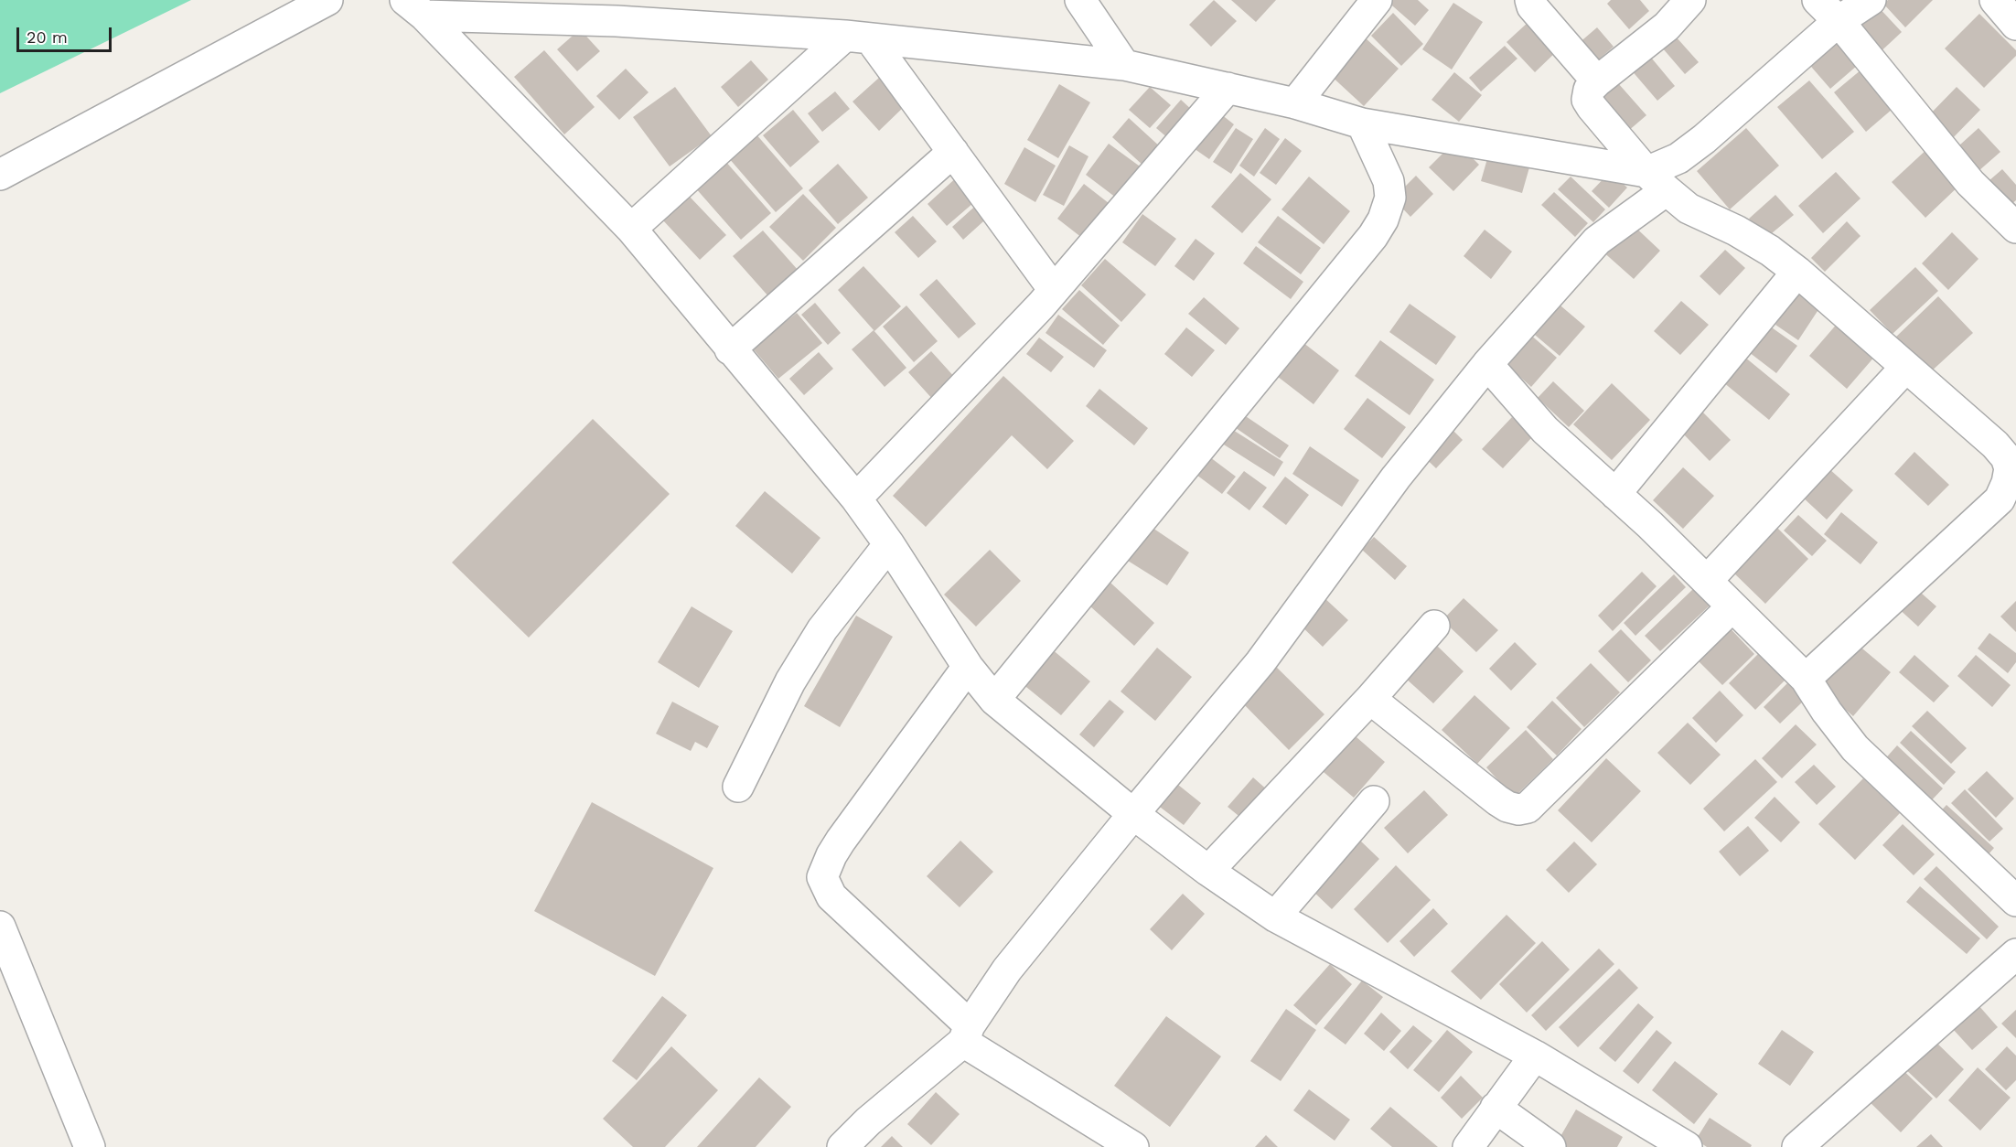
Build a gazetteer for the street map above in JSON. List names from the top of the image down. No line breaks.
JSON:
{"scale_bar":"20 m"}
